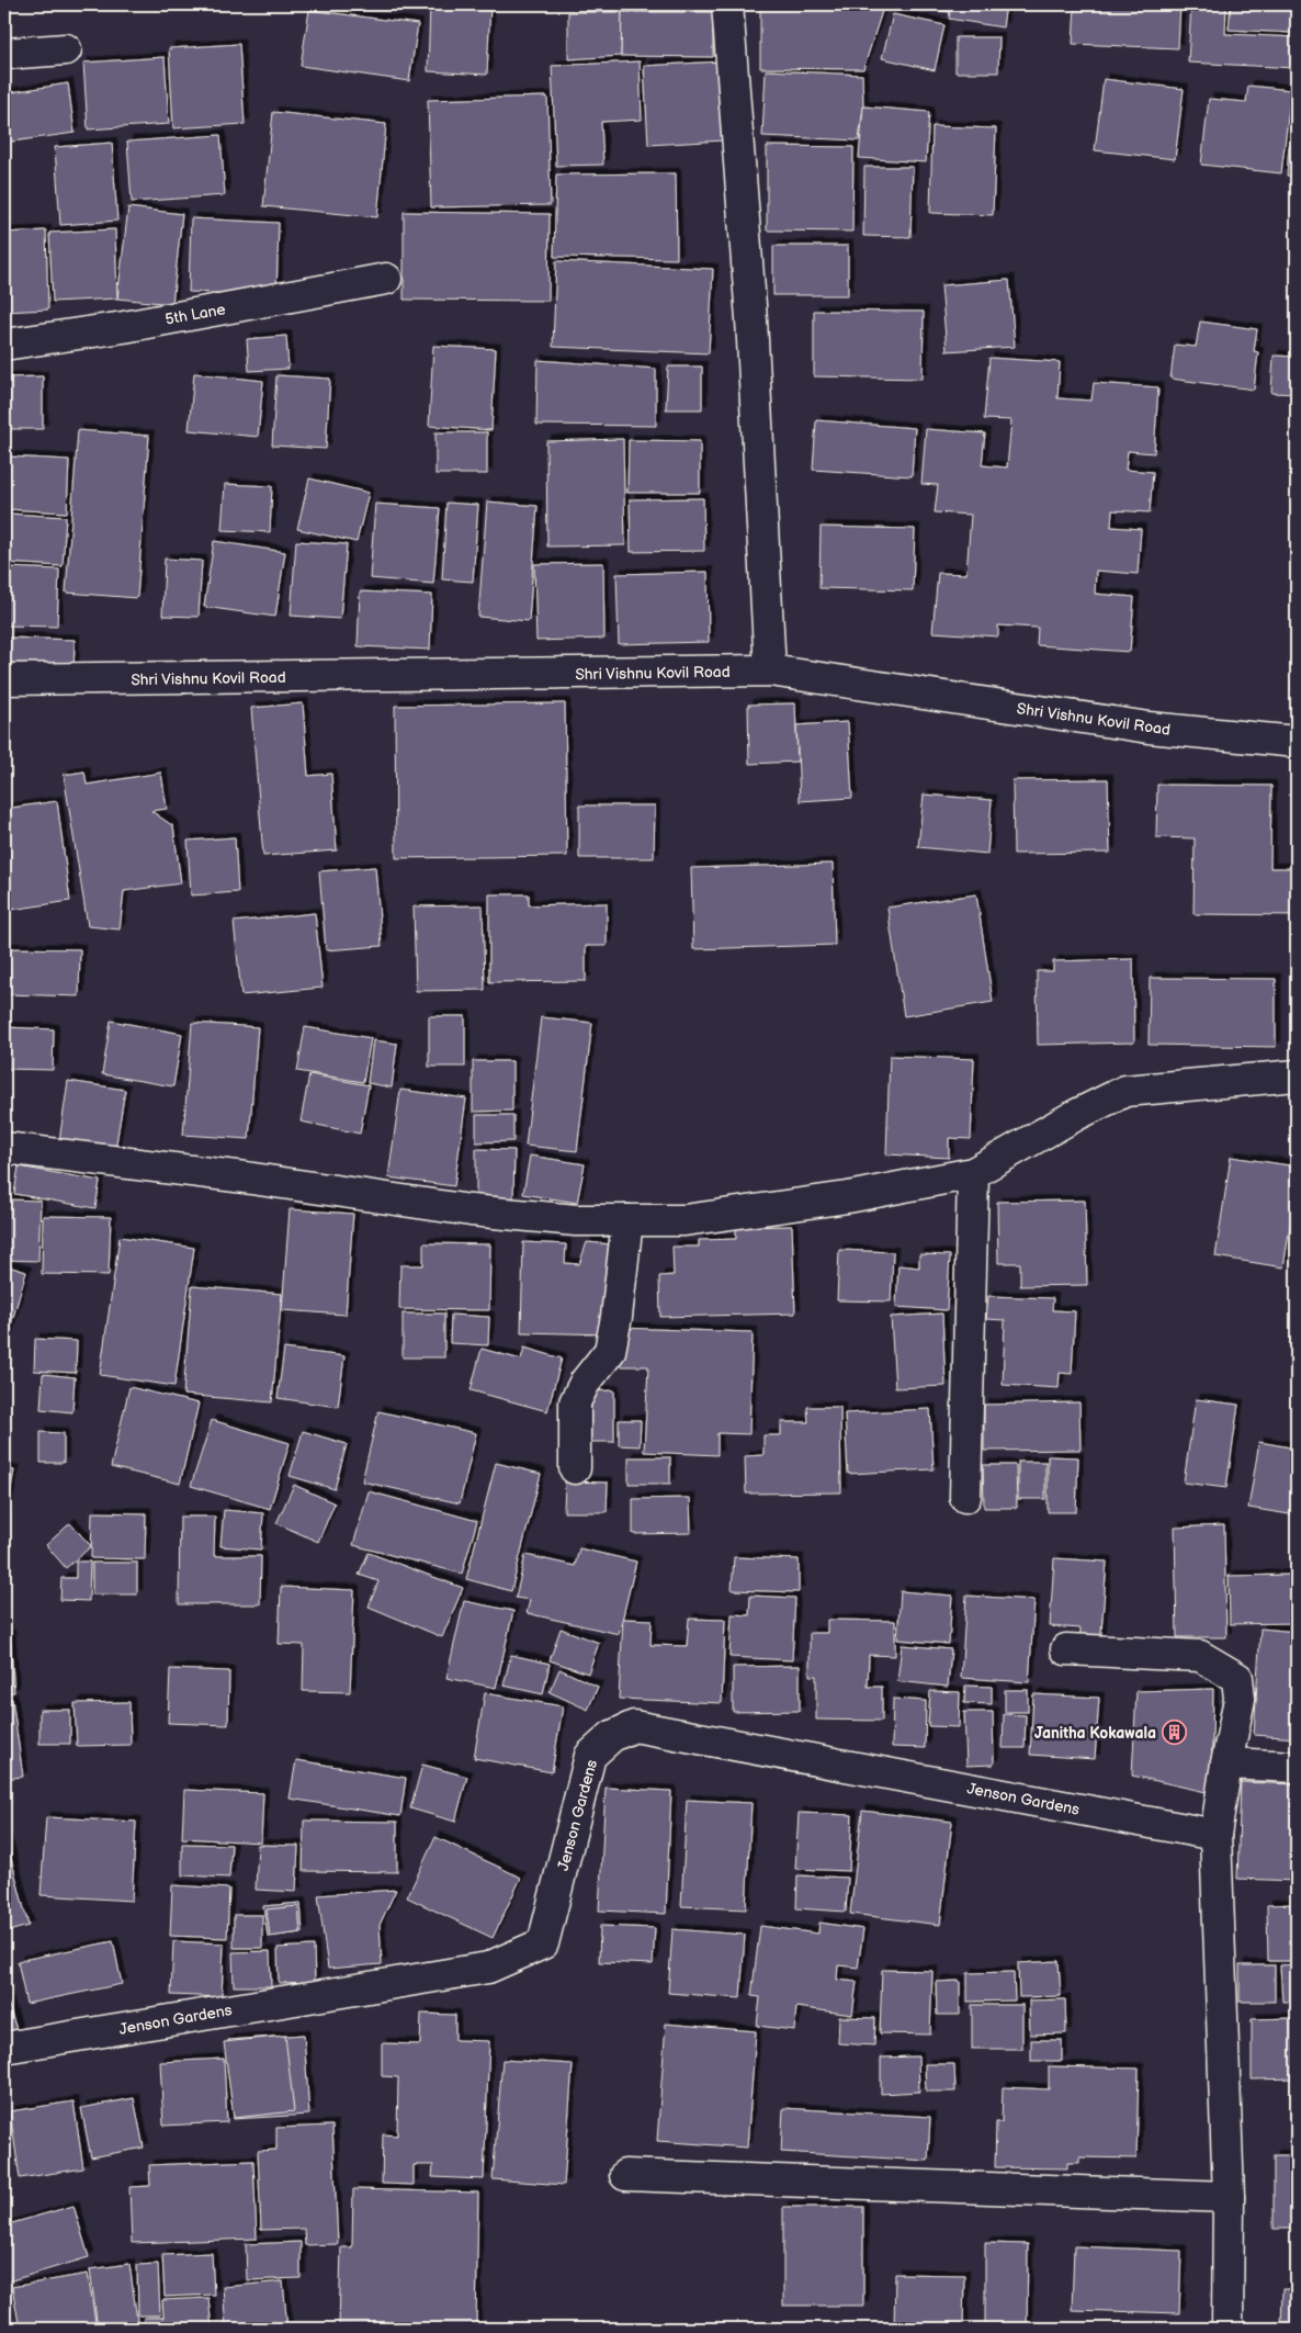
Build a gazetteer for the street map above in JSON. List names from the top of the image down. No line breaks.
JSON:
{"streets":{"street":["5th Lane","Shri Vishnu Kovil Road","Jenson Gardens"]},"places":{"building":["Janitha Kokawala"]}}
